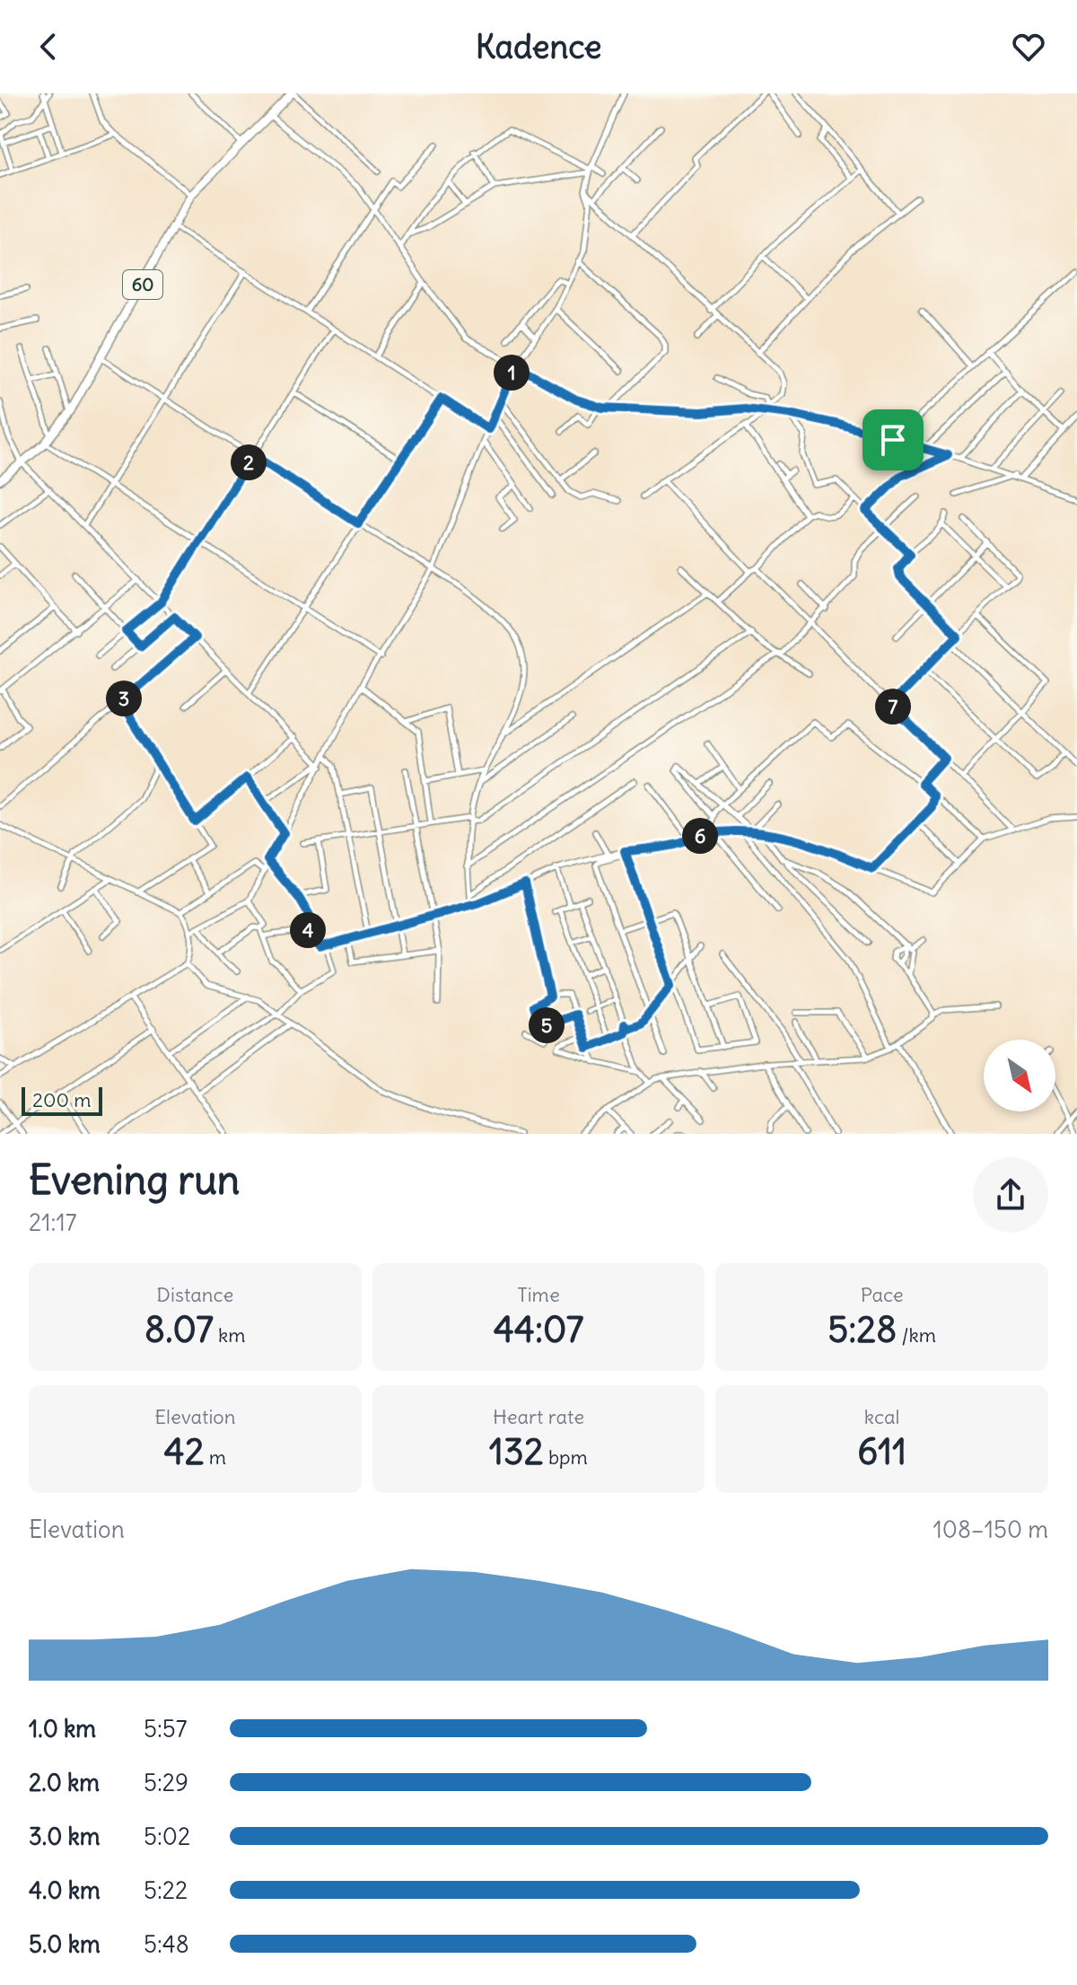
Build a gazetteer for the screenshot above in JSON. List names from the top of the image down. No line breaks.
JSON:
{"streets":{"highway":["60"]},"scale_bar":"200 m","north":"bottom right","page":{"header":"Kadence","pins":["1","2","3","7","6","4","5"],"scale":"200 m","heading":["Evening run","21:17"],"stats":[["Distance","8.07 km"],["Time","44:07"],["Pace","5:28 /km"],["Elevation","42 m"],["Heart rate","132 bpm"],["kcal","611"]],"chart":["Elevation","108–150 m"],"list":[{"name":"1.0 km","note":"5:57"},{"name":"2.0 km","note":"5:29"},{"name":"3.0 km","note":"5:02"},{"name":"4.0 km","note":"5:22"},{"name":"5.0 km","note":"5:48"}]}}
